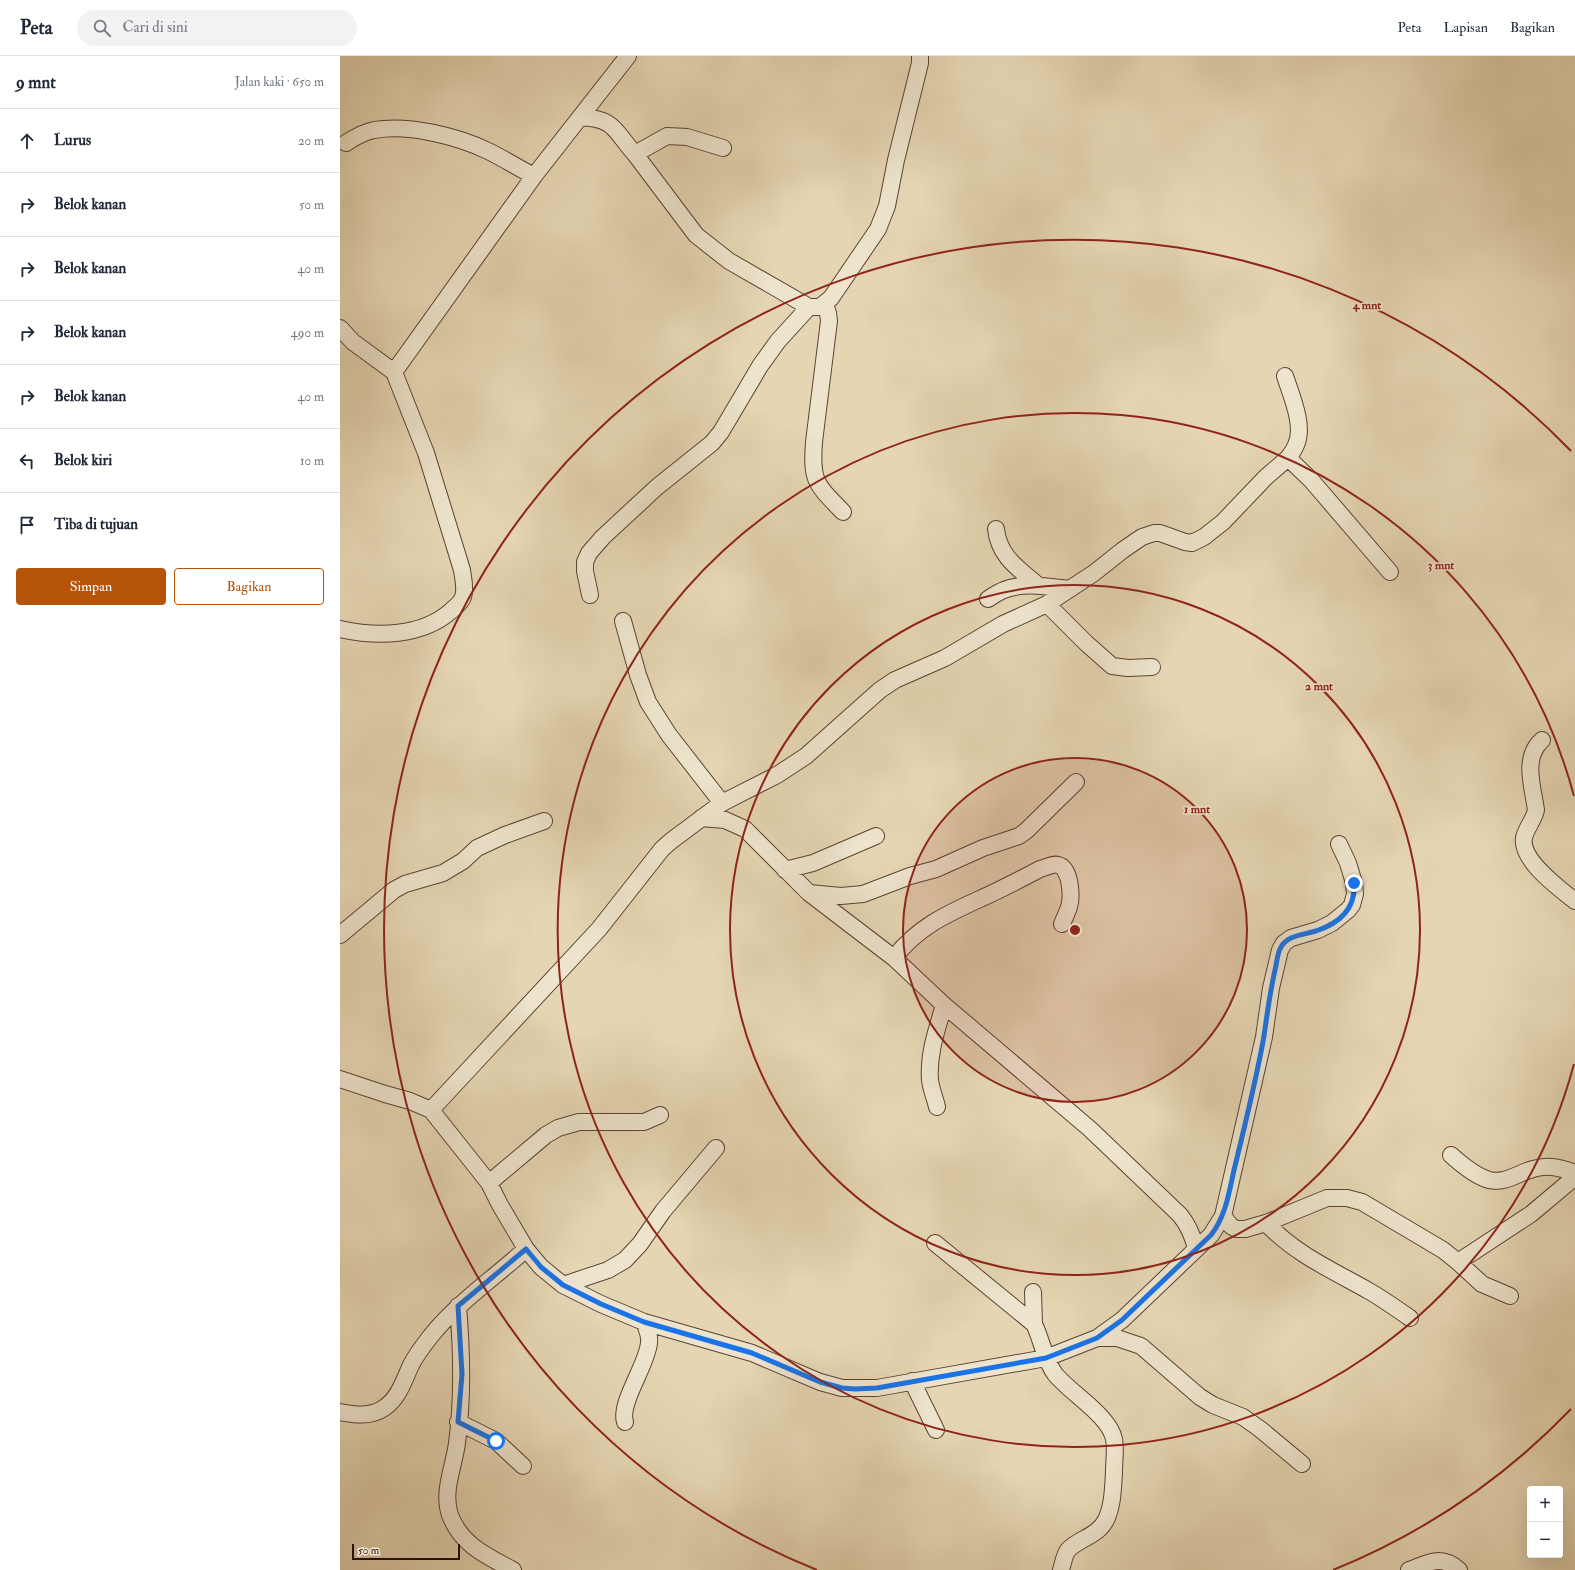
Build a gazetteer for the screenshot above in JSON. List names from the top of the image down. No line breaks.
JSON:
{"scale_bar":"50 m","page":{"header":"Peta","search":"Cari di sini","nav":["Peta","Lapisan","Bagikan"],"heading":["9 mnt","Jalan kaki · 650 m"],"list":[["Lurus","20 m"],["Belok kanan","50 m"],["Belok kanan","40 m"],["Belok kanan","490 m"],["Belok kanan","40 m"],["Belok kiri","10 m"],"Tiba di tujuan"],"buttons":["Simpan","Bagikan"],"map_buttons":["+","−"],"scale":"50 m"},"rings":["4 mnt","3 mnt","2 mnt","1 mnt"]}
